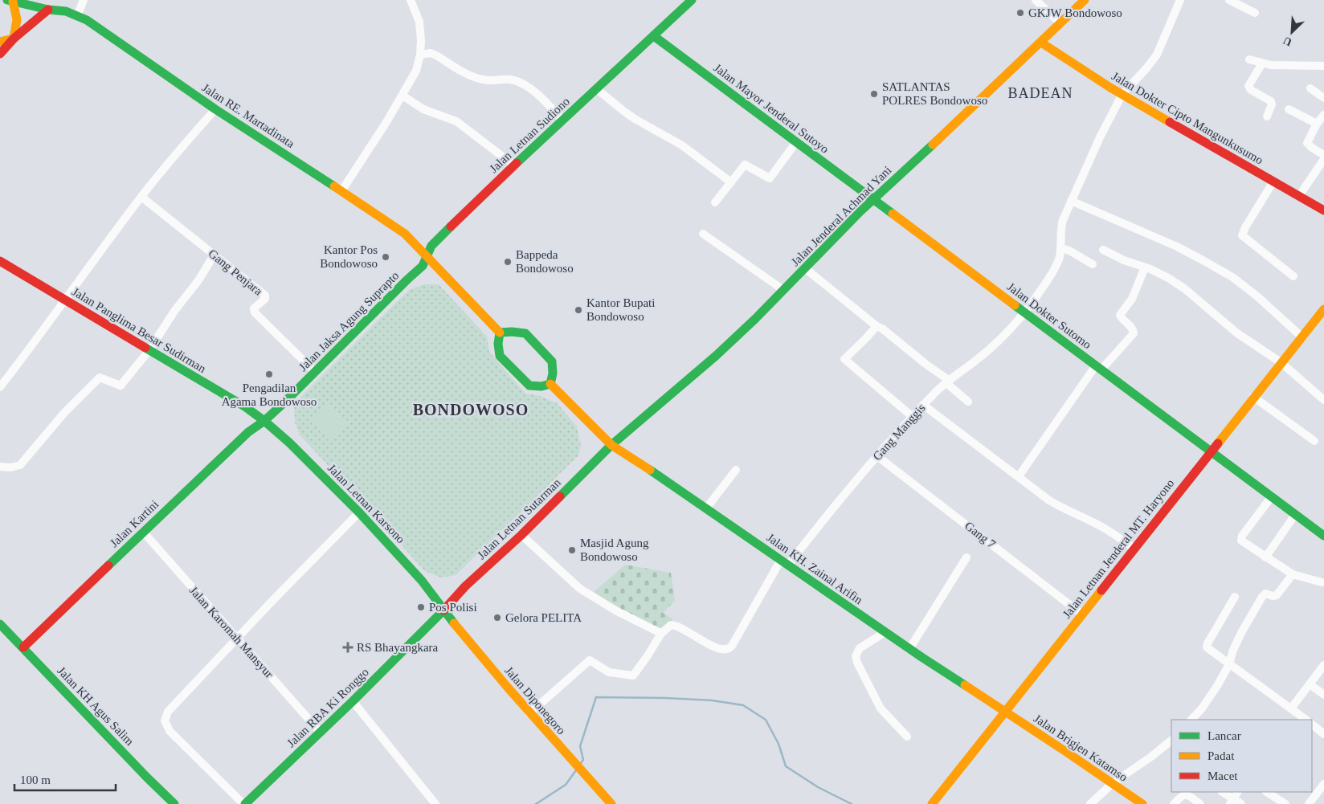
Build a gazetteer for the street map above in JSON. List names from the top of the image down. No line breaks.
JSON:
{"streets":{"main road":["Jalan Mayor Jenderal Sutoyo","Jalan RE. Martadinata","Jalan Dokter Cipto Mangunkusumo","Jalan Letnan Sudiono","Jalan Jenderal Achmad Yani","Jalan Dokter Sutomo","Jalan Jaksa Agung Suprapto","Jalan Panglima Besar Sudirman","Jalan Letnan Karsono","Jalan Letnan Sutarman","Jalan Kartini","Jalan Letnan Jenderal MT. Haryono","Jalan KH. Zainal Arifin","Jalan Diponegoro","Jalan KH Agus Salim","Jalan RBA Ki Ronggo","Jalan Brigjen Katamso"],"street":["Gang Penjara","Gang Manggis","Gang 7","Jalan Karomah Mansyur"]},"crossings":[["Jalan Mayor Jenderal Sutoyo","Jalan Letnan Sudiono"],["Jalan Mayor Jenderal Sutoyo","Jalan Jenderal Achmad Yani"],["Jalan Mayor Jenderal Sutoyo","Jalan Dokter Sutomo"],["Jalan RE. Martadinata","Jalan Letnan Sudiono"],["Jalan RE. Martadinata","Jalan Jaksa Agung Suprapto"],["Jalan Dokter Cipto Mangunkusumo","Jalan Jenderal Achmad Yani"],["Jalan Dokter Cipto Mangunkusumo","Gang Manggis"],["Jalan Letnan Sudiono","Jalan Jaksa Agung Suprapto"],["Jalan Jenderal Achmad Yani","Jalan Dokter Sutomo"],["Jalan Jenderal Achmad Yani","Jalan Letnan Sutarman"],["Jalan Jenderal Achmad Yani","Jalan KH. Zainal Arifin"],["Gang Penjara","Jalan Jaksa Agung Suprapto"],["Jalan Dokter Sutomo","Gang Manggis"],["Jalan Dokter Sutomo","Jalan Letnan Jenderal MT. Haryono"],["Jalan Jaksa Agung Suprapto","Jalan Panglima Besar Sudirman"],["Jalan Jaksa Agung Suprapto","Jalan Letnan Karsono"],["Jalan Jaksa Agung Suprapto","Jalan Kartini"],["Jalan Panglima Besar Sudirman","Jalan Letnan Karsono"],["Jalan Panglima Besar Sudirman","Jalan Kartini"],["Gang Manggis","Gang 7"],["Gang Manggis","Jalan KH. Zainal Arifin"],["Jalan Letnan Karsono","Jalan Letnan Sutarman"],["Jalan Letnan Karsono","Jalan Kartini"],["Jalan Letnan Karsono","Jalan Diponegoro"],["Jalan Letnan Karsono","Jalan RBA Ki Ronggo"],["Jalan Letnan Sutarman","Jalan KH. Zainal Arifin"],["Jalan Letnan Sutarman","Jalan Diponegoro"],["Jalan Letnan Sutarman","Jalan RBA Ki Ronggo"],["Jalan Kartini","Jalan Karomah Mansyur"],["Jalan Kartini","Jalan KH Agus Salim"],["Gang 7","Jalan Letnan Jenderal MT. Haryono"],["Jalan Letnan Jenderal MT. Haryono","Jalan KH. Zainal Arifin"],["Jalan Letnan Jenderal MT. Haryono","Jalan Brigjen Katamso"],["Jalan KH. Zainal Arifin","Jalan Brigjen Katamso"],["Jalan Karomah Mansyur","Jalan RBA Ki Ronggo"],["Jalan Diponegoro","Jalan RBA Ki Ronggo"]],"districts":["BADEAN","BONDOWOSO"],"places":{"other":["GKJW Bondowoso","SATLANTAS POLRES Bondowoso","Kantor Pos Bondowoso","Bappeda Bondowoso","Kantor Bupati Bondowoso","Pengadilan Agama Bondowoso","Masjid Agung Bondowoso","Pos Polisi","Gelora PELITA"],"health":["RS Bhayangkara"]},"legend":["Lancar","Padat","Macet"],"scale_bar":"100 m","north":"bottom left"}
